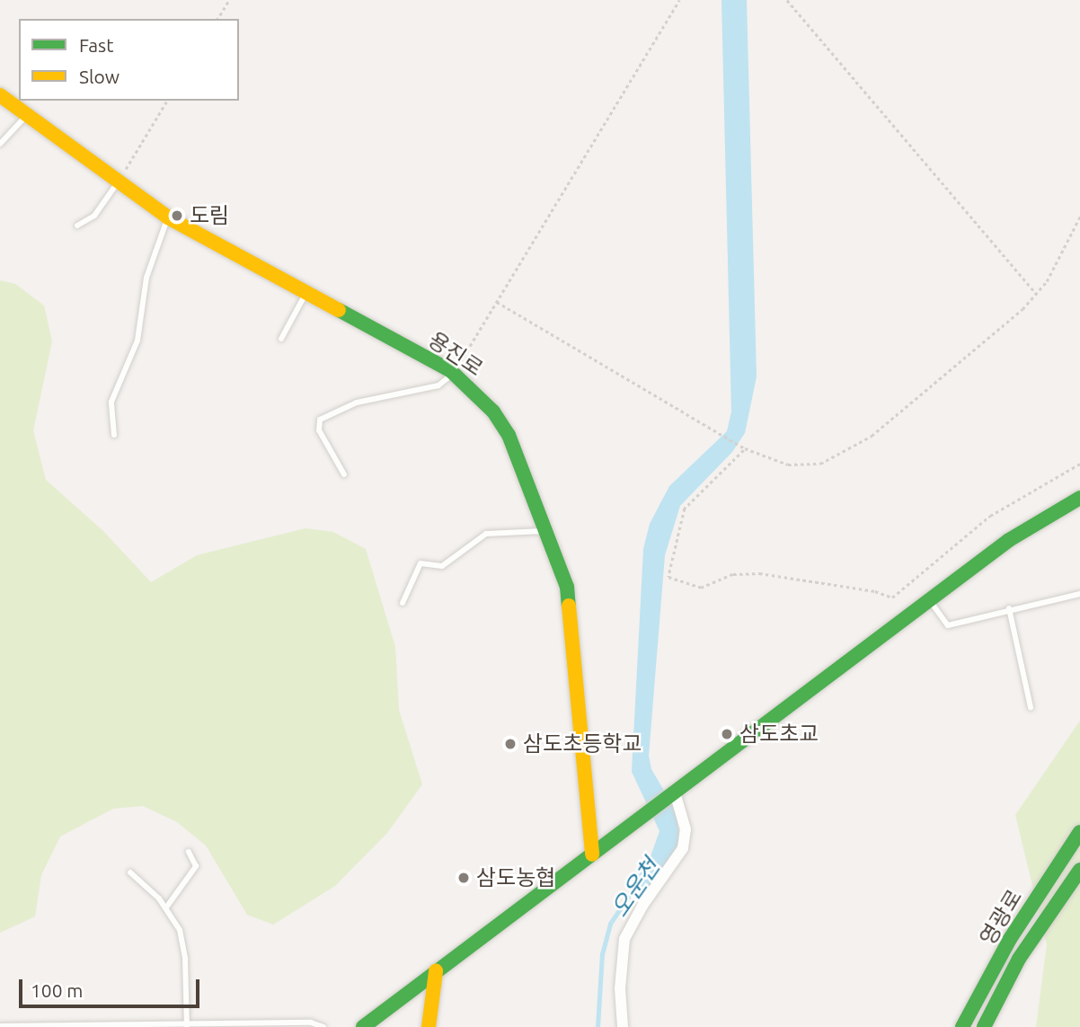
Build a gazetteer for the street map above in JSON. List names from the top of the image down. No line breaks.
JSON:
{"streets":{"main road":["용진로","영광로"]},"water":["오운천"],"places":["도림","삼도초교","삼도초등학교","삼도농협"],"legend":["Fast","Slow"],"scale_bar":"100 m"}
